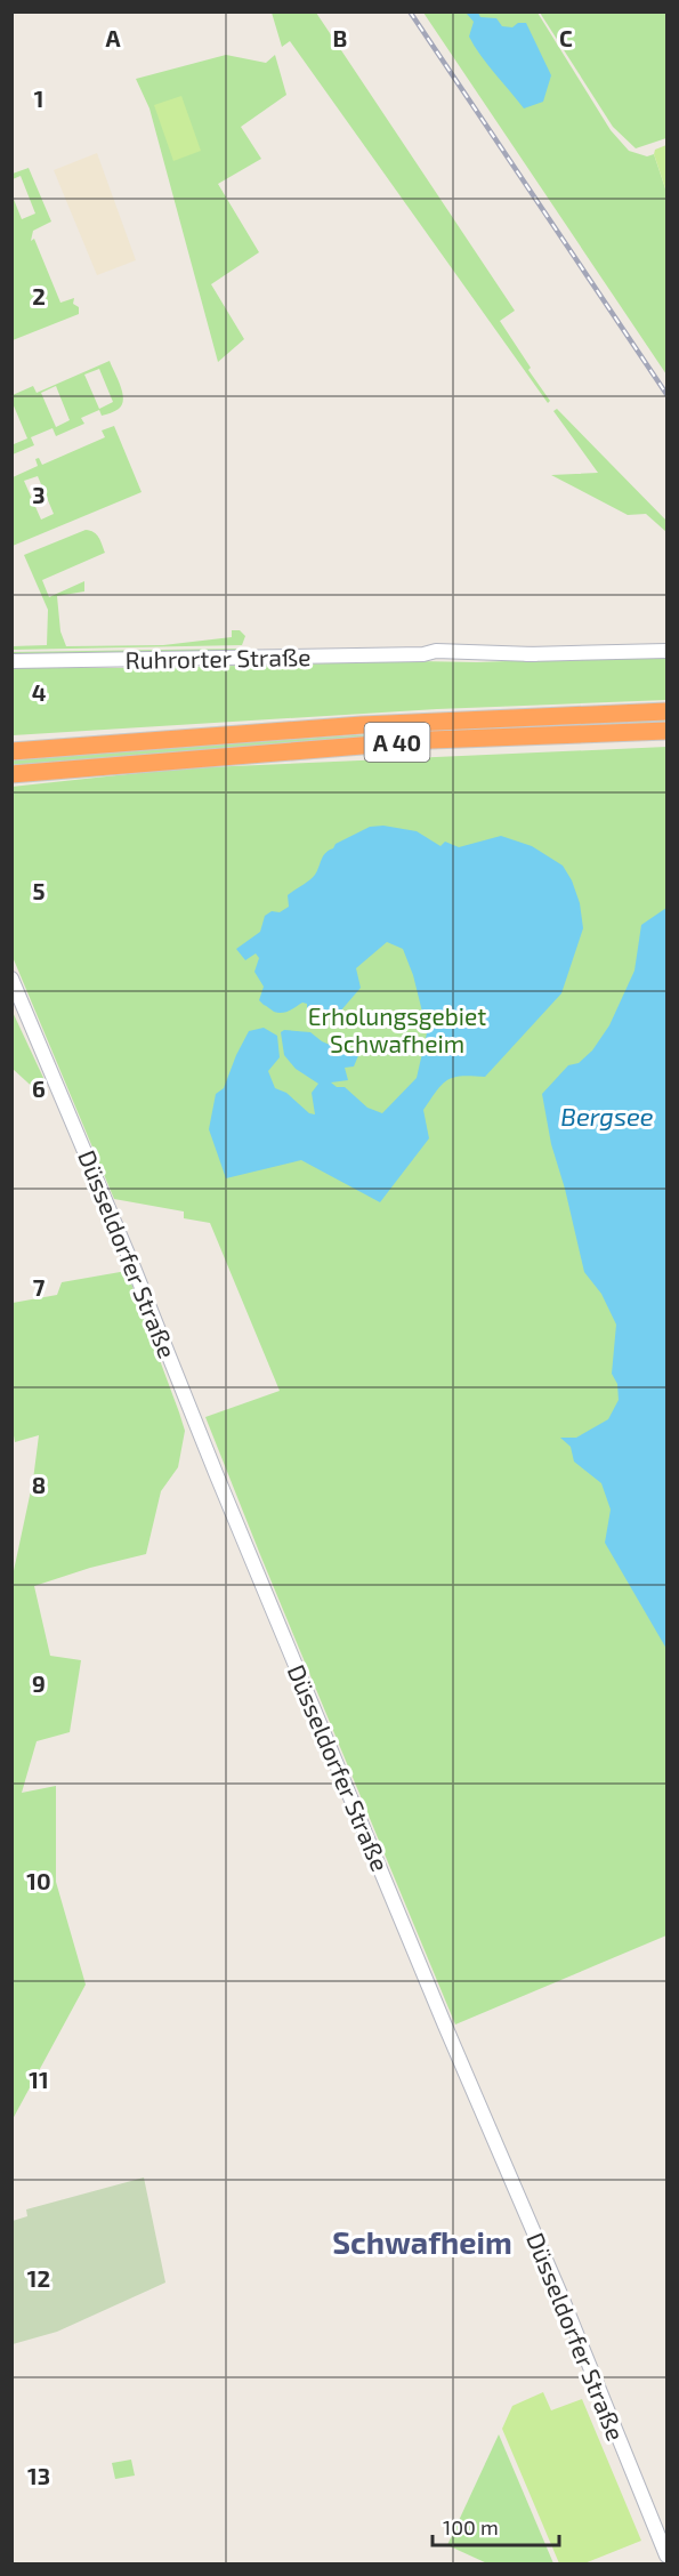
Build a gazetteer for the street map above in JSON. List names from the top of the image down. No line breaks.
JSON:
{"streets":{"highway":["A 40"],"main road":["Ruhrorter Straße","Düsseldorfer Straße"]},"districts":["Schwafheim"],"water":["Bergsee"],"parks":["Erholungsgebiet Schwafheim"],"scale_bar":"100 m","grid":{"columns":["A","B","C"],"rows":["1","2","3","4","5","6","7","8","9","10","11","12","13"]}}
